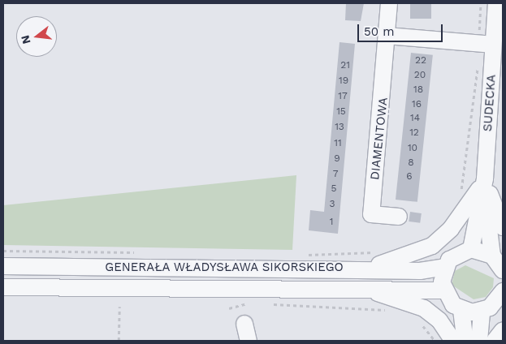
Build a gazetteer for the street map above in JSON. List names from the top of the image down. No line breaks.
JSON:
{"streets":{"street":["SUDECKA","DIAMENTOWA","GENERAŁA WŁADYSŁAWA SIKORSKIEGO"]},"house_numbers":["22","21","20","19","18","17","16","15","14","13","12","11","10","9","8","7","6","5","3","1"],"scale_bar":"50 m","north":"left"}
